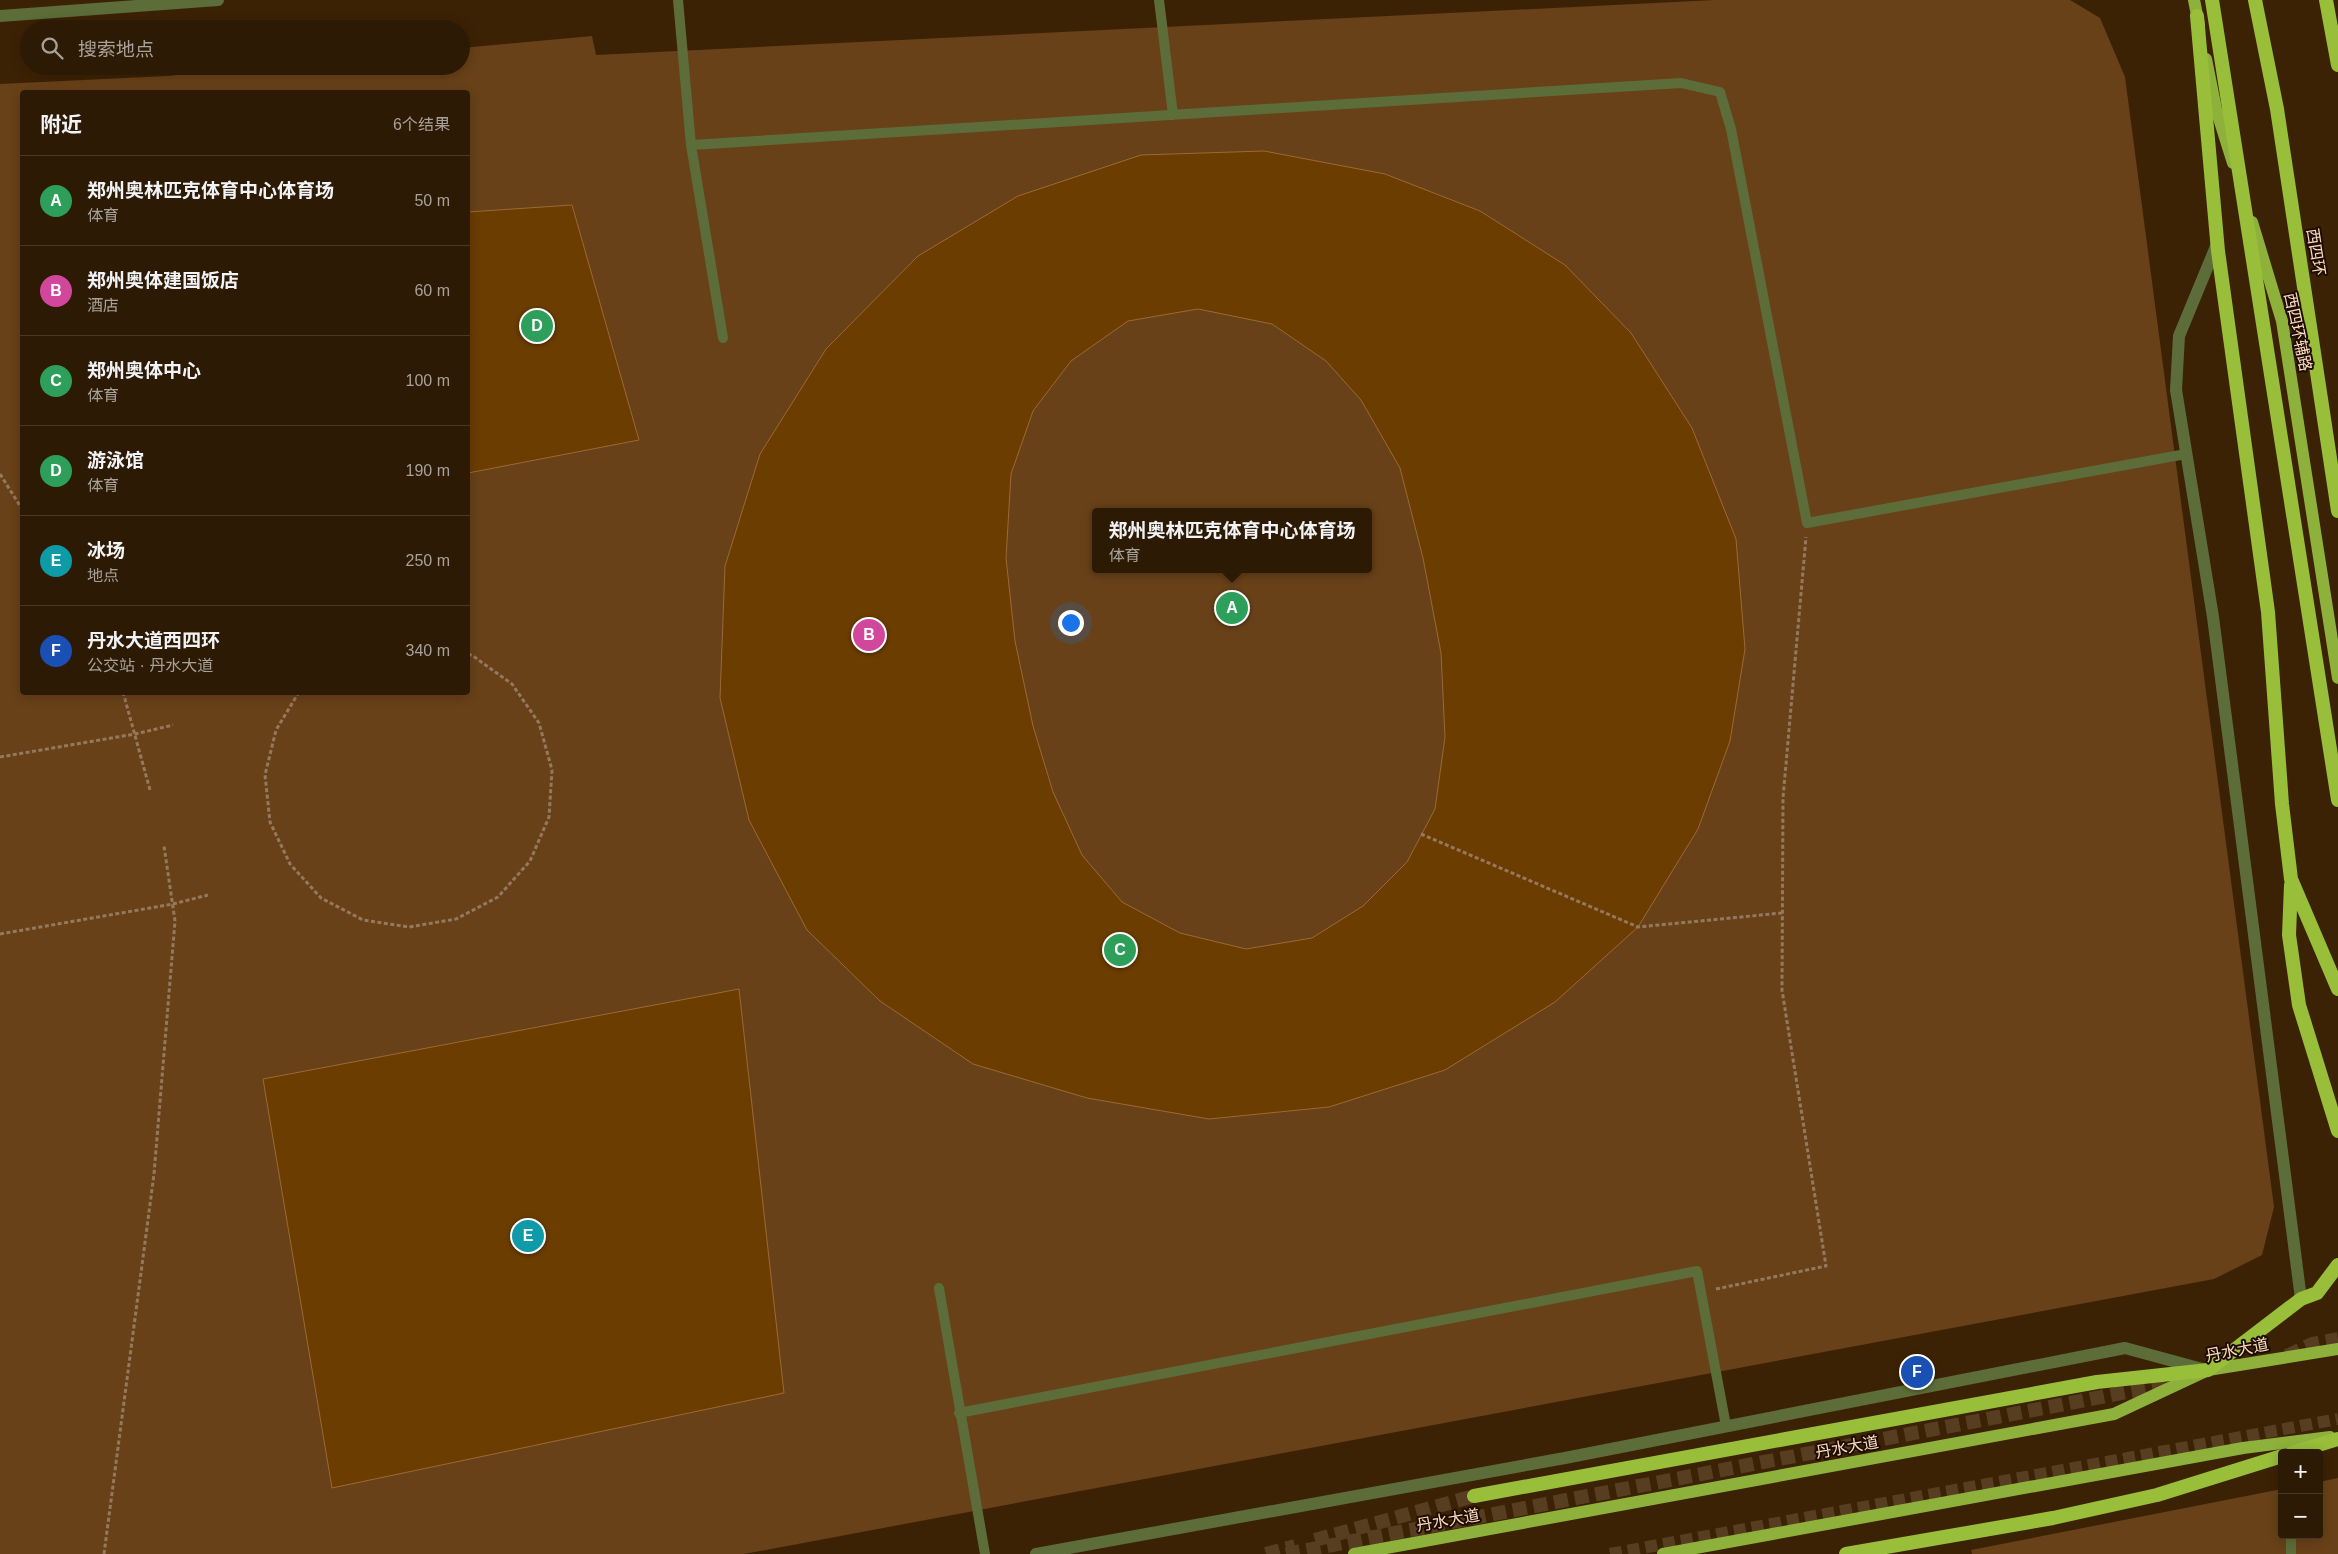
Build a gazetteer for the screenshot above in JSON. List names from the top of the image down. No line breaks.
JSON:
{"streets":{"highway":["西四环"],"main road":["西四环辅路","丹水大道"]},"page":{"search":"搜索地点","heading":["附近","6个结果"],"list":[{"mark":"A","name":"郑州奥林匹克体育中心体育场","note":"体育","value":"50 m"},{"mark":"B","name":"郑州奥体建国饭店","note":"酒店","value":"60 m"},{"mark":"C","name":"郑州奥体中心","note":"体育","value":"100 m"},{"mark":"D","name":"游泳馆","note":"体育","value":"190 m"},{"mark":"E","name":"冰场","note":"地点","value":"250 m"},{"mark":"F","name":"丹水大道西四环","note":"公交站 · 丹水大道","value":"340 m"}],"pins":["D","A","B","C","E","F"],"popup":["郑州奥林匹克体育中心体育场","体育"],"map_buttons":["+","−"]}}
